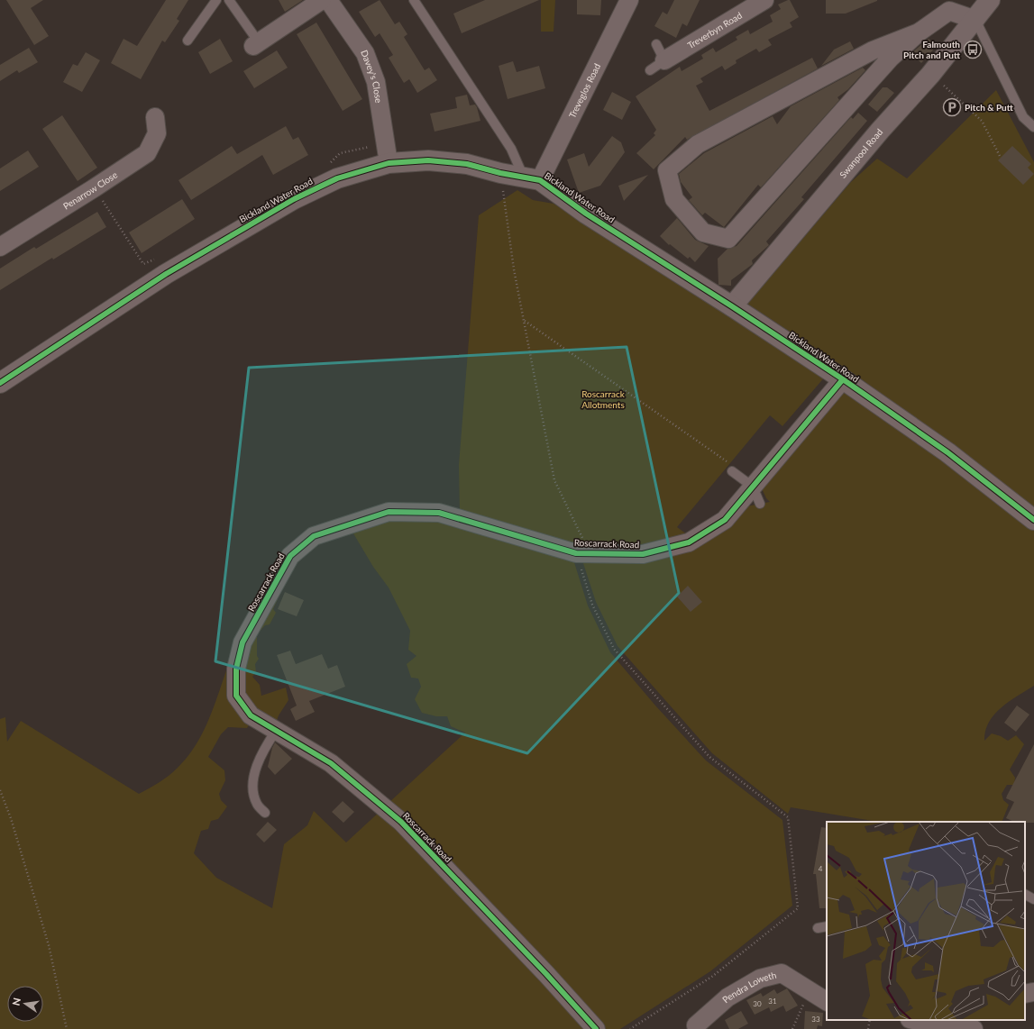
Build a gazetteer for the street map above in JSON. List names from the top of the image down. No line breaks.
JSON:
{"streets":{"street":["Treverbyn Road","Davey's Close","Treveglos Road","Swanpool Road","Penarrow Close","Bickland Water Road","Roscarrack Road","Pendra Loweth"]},"crossings":[["Davey's Close","Bickland Water Road"],["Treveglos Road","Bickland Water Road"],["Swanpool Road","Bickland Water Road"],["Bickland Water Road","Roscarrack Road"]],"parks":["Roscarrack Allotments"],"places":{"bus stop":["Falmouth Pitch and Putt"],"parking":["Pitch & Putt"]},"house_numbers":["4","31","30","33"],"north":"left"}
